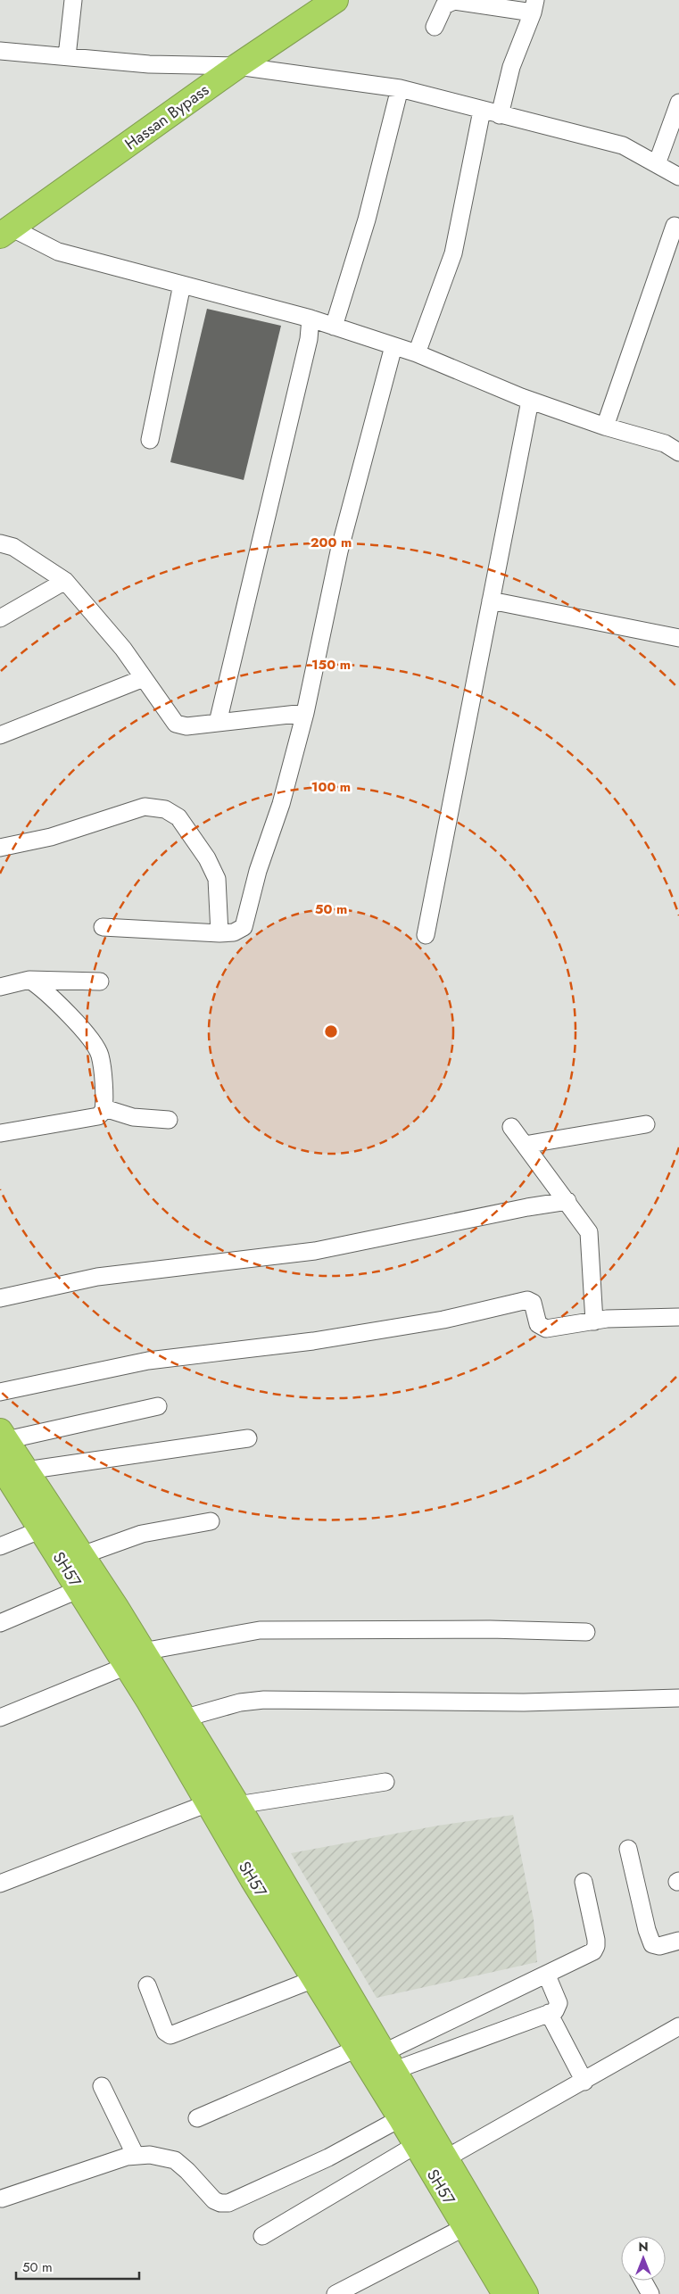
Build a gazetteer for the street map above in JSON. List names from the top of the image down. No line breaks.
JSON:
{"streets":{"highway":["Hassan Bypass","SH57"]},"scale_bar":"50 m","north":"top","rings":["200 m","150 m","100 m","50 m"]}
